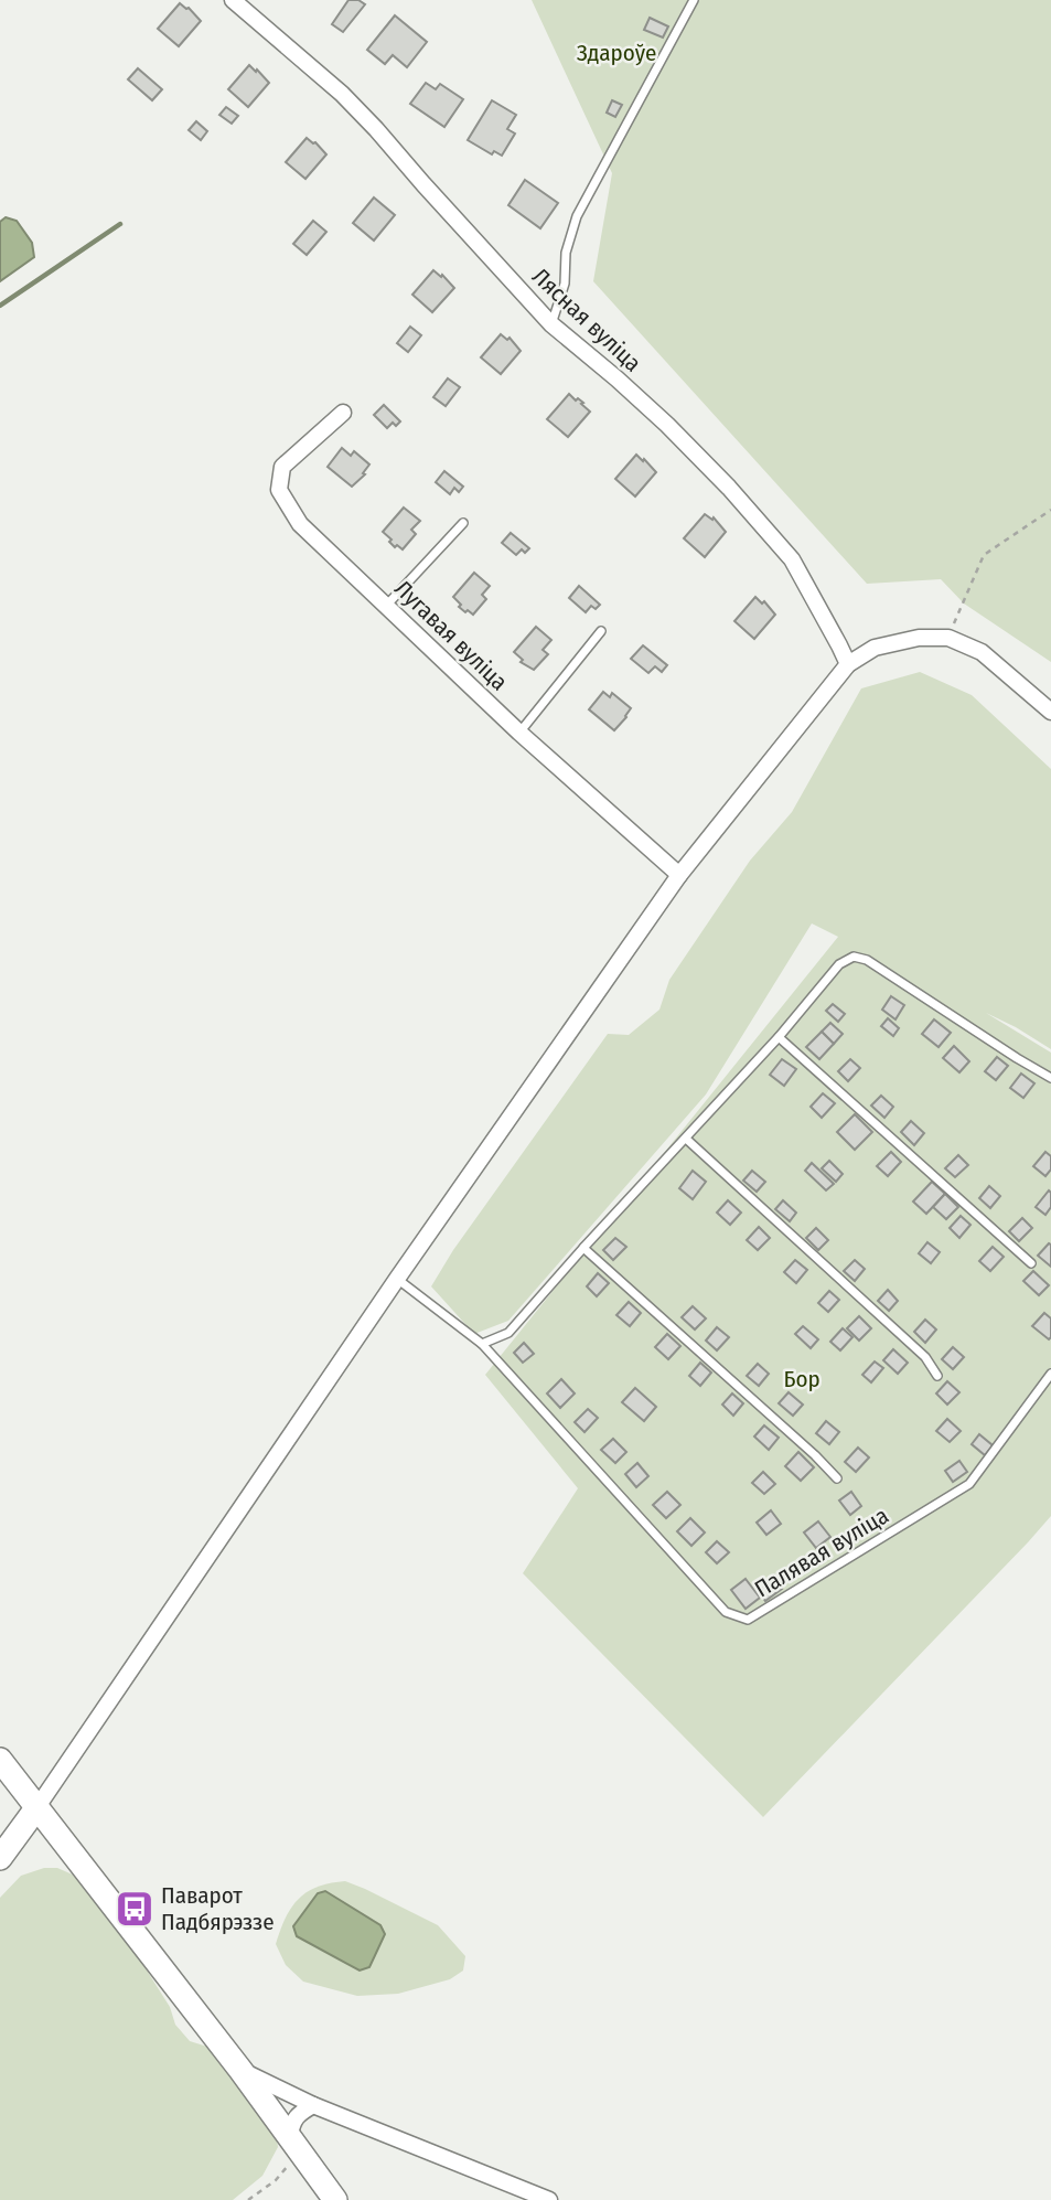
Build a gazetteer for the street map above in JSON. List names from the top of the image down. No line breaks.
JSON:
{"streets":{"street":["Лясная вуліца","Лугавая вуліца"],"lane":["Палявая вуліца"]},"parks":["Здароўе","Бор"],"places":{"bus stop":["Паварот Падбярэззе"]}}
